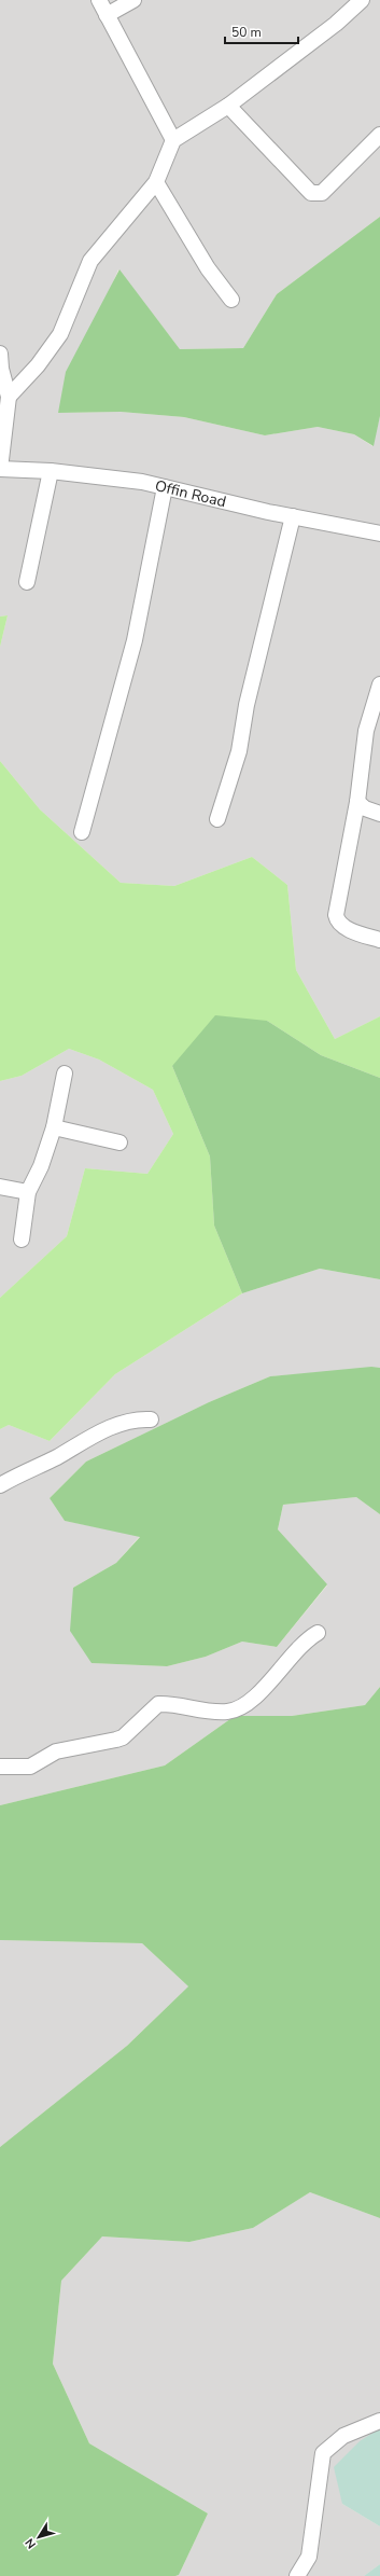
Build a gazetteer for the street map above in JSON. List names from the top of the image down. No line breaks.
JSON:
{"streets":{"street":["Offin Road"]},"scale_bar":"50 m","north":"bottom left"}
